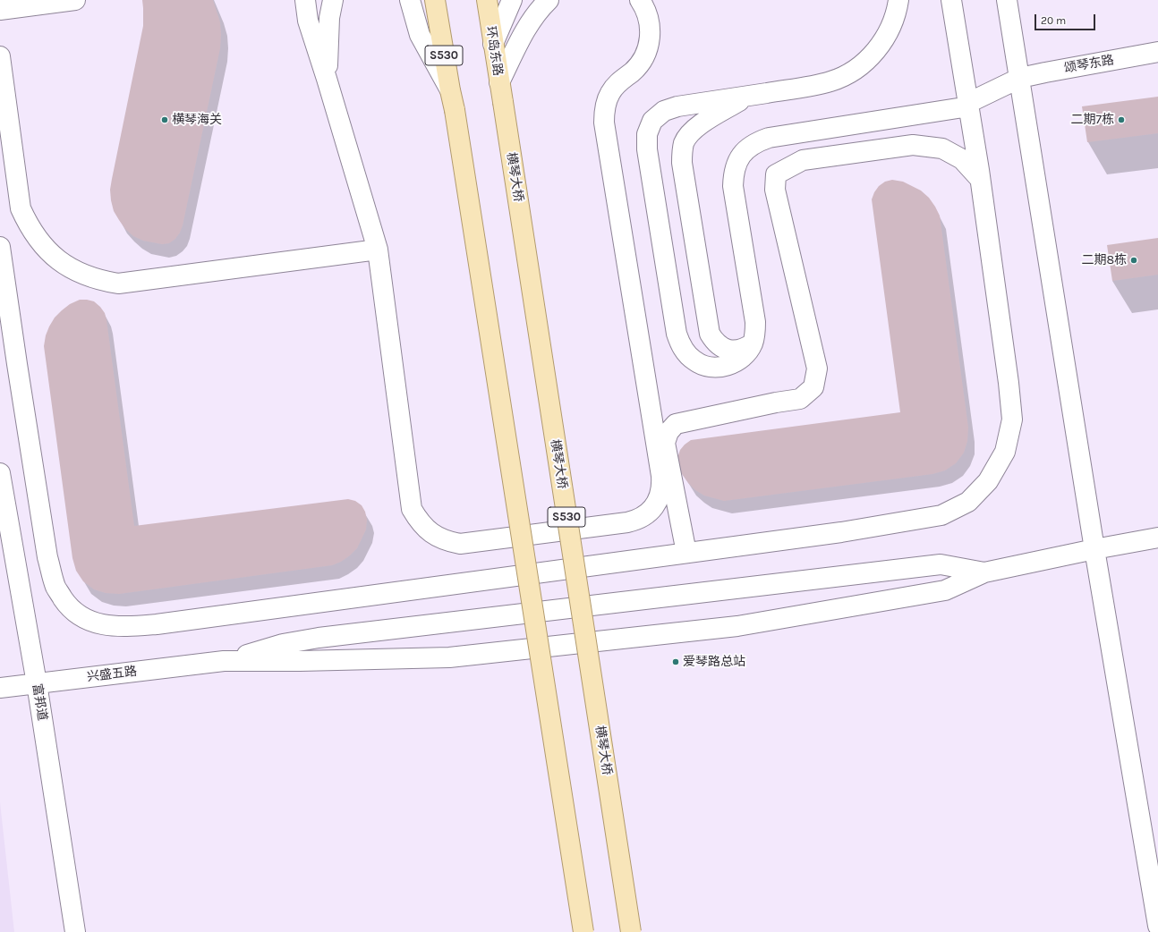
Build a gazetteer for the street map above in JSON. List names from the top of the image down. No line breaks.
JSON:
{"streets":{"main road":["环岛东路","S530","横琴大桥"],"street":["颂琴东路","兴盛五路","富邦道"]},"crossings":[["环岛东路","横琴大桥"],["兴盛五路","富邦道"]],"places":["横琴海关","二期7栋","二期8栋","爱琴路总站"],"scale_bar":"20 m"}
